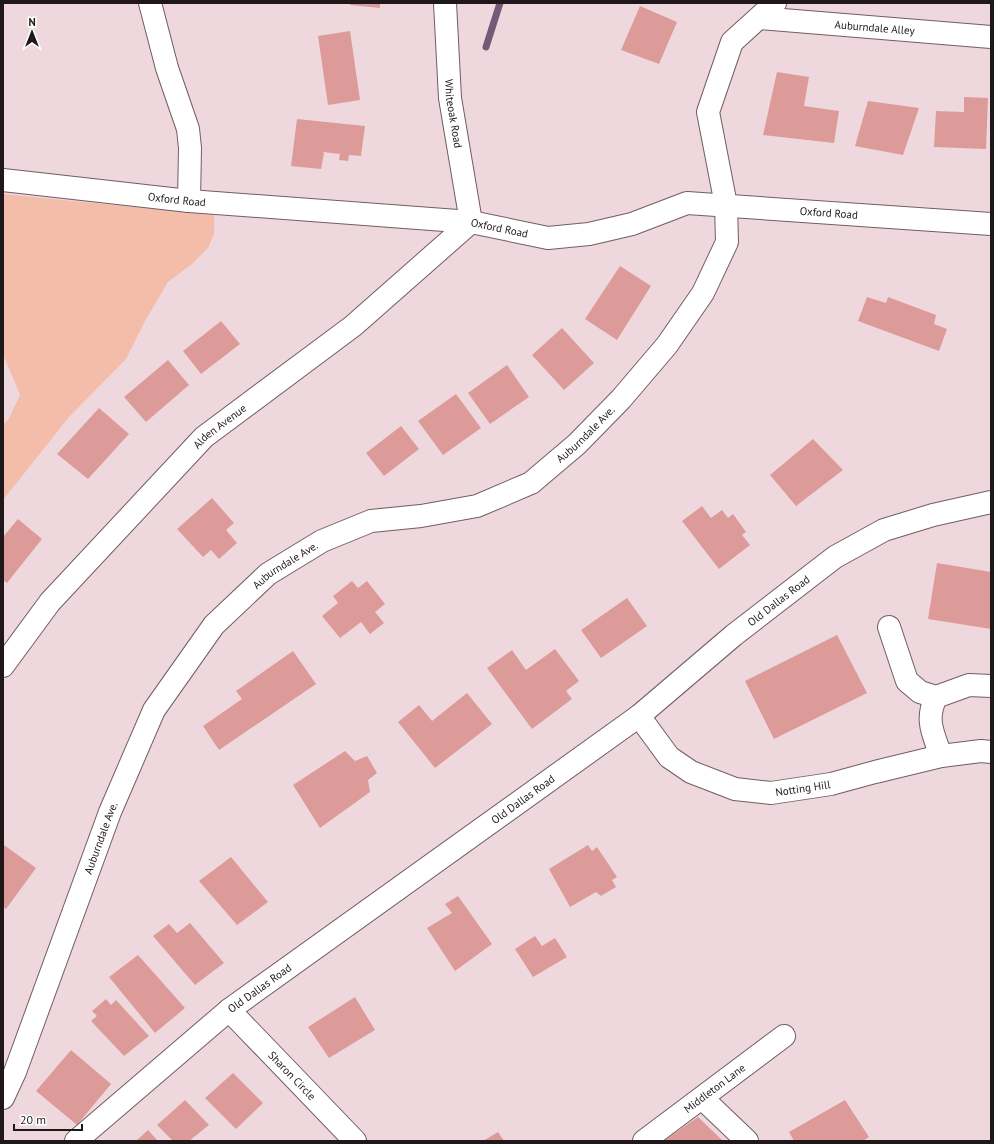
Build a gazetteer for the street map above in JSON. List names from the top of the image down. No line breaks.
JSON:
{"streets":{"street":["Auburndale Alley","Whiteoak Road","Oxford Road","Alden Avenue","Auburndale Ave.","Old Dallas Road","Notting Hill","Sharon Circle","Middleton Lane"]},"crossings":[["Auburndale Alley","Auburndale Ave."],["Whiteoak Road","Oxford Road"],["Whiteoak Road","Alden Avenue"],["Oxford Road","Alden Avenue"],["Oxford Road","Auburndale Ave."],["Old Dallas Road","Notting Hill"],["Old Dallas Road","Sharon Circle"]],"scale_bar":"20 m","north":"top"}
